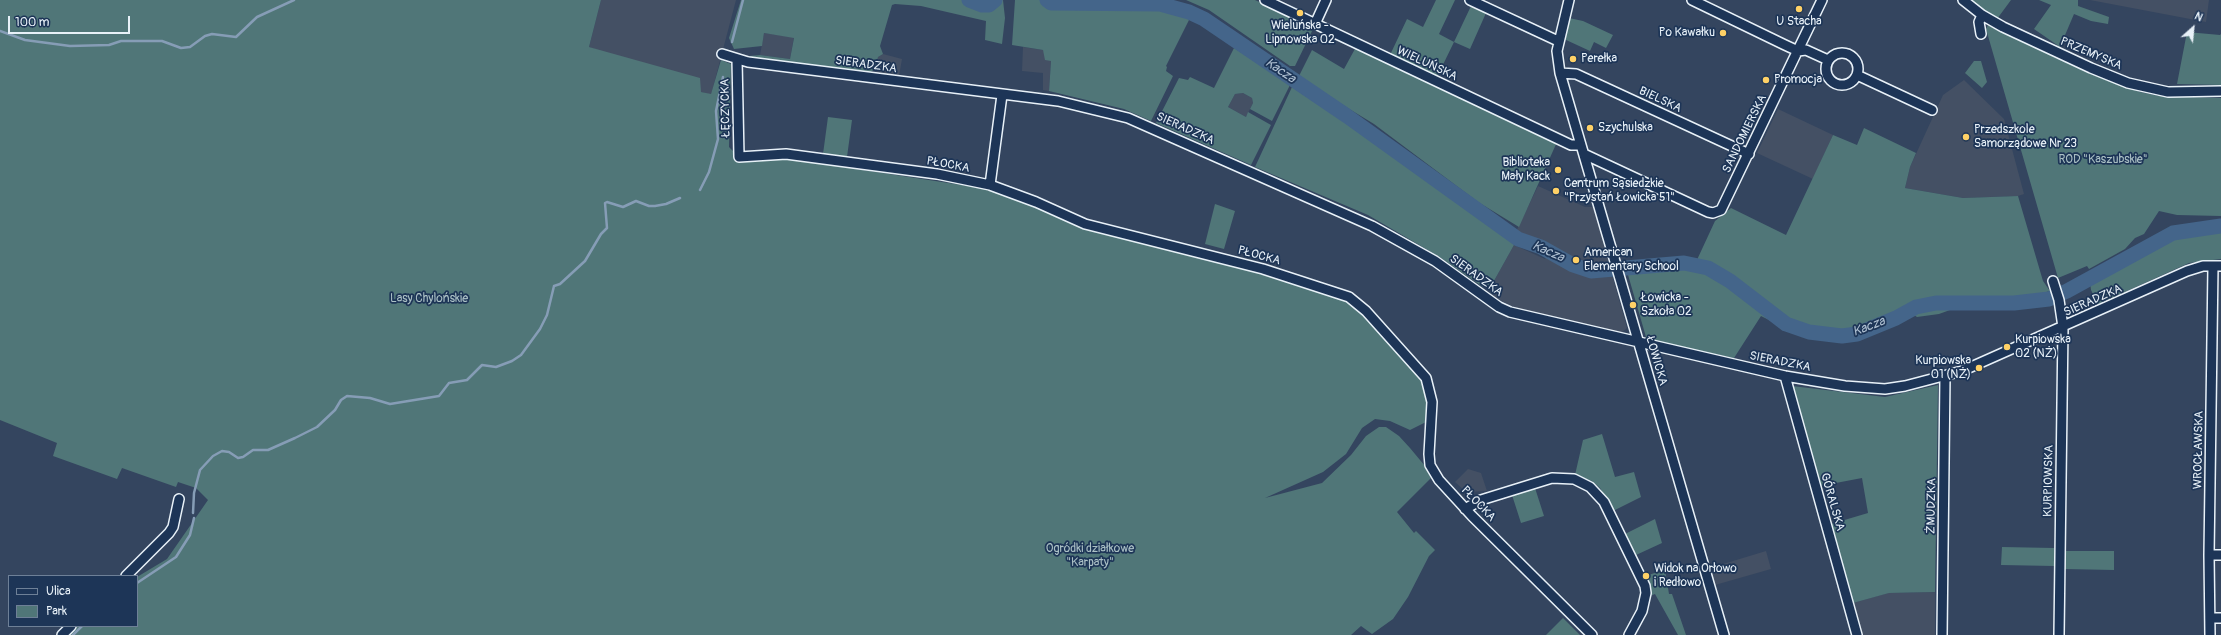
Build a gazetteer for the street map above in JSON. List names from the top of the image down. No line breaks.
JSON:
{"streets":{"street":["PRZEMYSKA","WIELUŃSKA","SIERADZKA","BIELSKA","ŁĘCZYCKA","SANDOMIERSKA","PŁOCKA","ŁOWICKA","WROCŁAWSKA","KURPIOWSKA","GÓRALSKA","ŻMUDZKA"]},"crossings":[["WIELUŃSKA","SANDOMIERSKA"],["WIELUŃSKA","ŁOWICKA"],["SIERADZKA","ŁĘCZYCKA"],["SIERADZKA","ŁOWICKA"],["SIERADZKA","WROCŁAWSKA"],["SIERADZKA","KURPIOWSKA"],["SIERADZKA","GÓRALSKA"],["SIERADZKA","ŻMUDZKA"],["BIELSKA","SANDOMIERSKA"],["BIELSKA","ŁOWICKA"],["ŁĘCZYCKA","PŁOCKA"]],"water":["Kacza"],"parks":["ROD \"Kaszubskie\"","Lasy Chylońskie","Ogródki działkowe \"Karpaty\""],"places":["U Stacha","Wieluńska - Lipnowska 02","Po Kawałku","Perełka","Promocja","Szychulska","Przedszkole Samorządowe Nr 23","Biblioteka Mały Kack","Centrum Sąsiedzkie \"Przystań Łowicka 51\"","American Elementary School","Łowicka - Szkoła 02","Kurpiowska 02 (NŻ)","Kurpiowska 01 (NŻ)","Widok na Orłowo i Redłowo"],"legend":["Ulica","Park"],"scale_bar":"100 m","north":"top right"}
